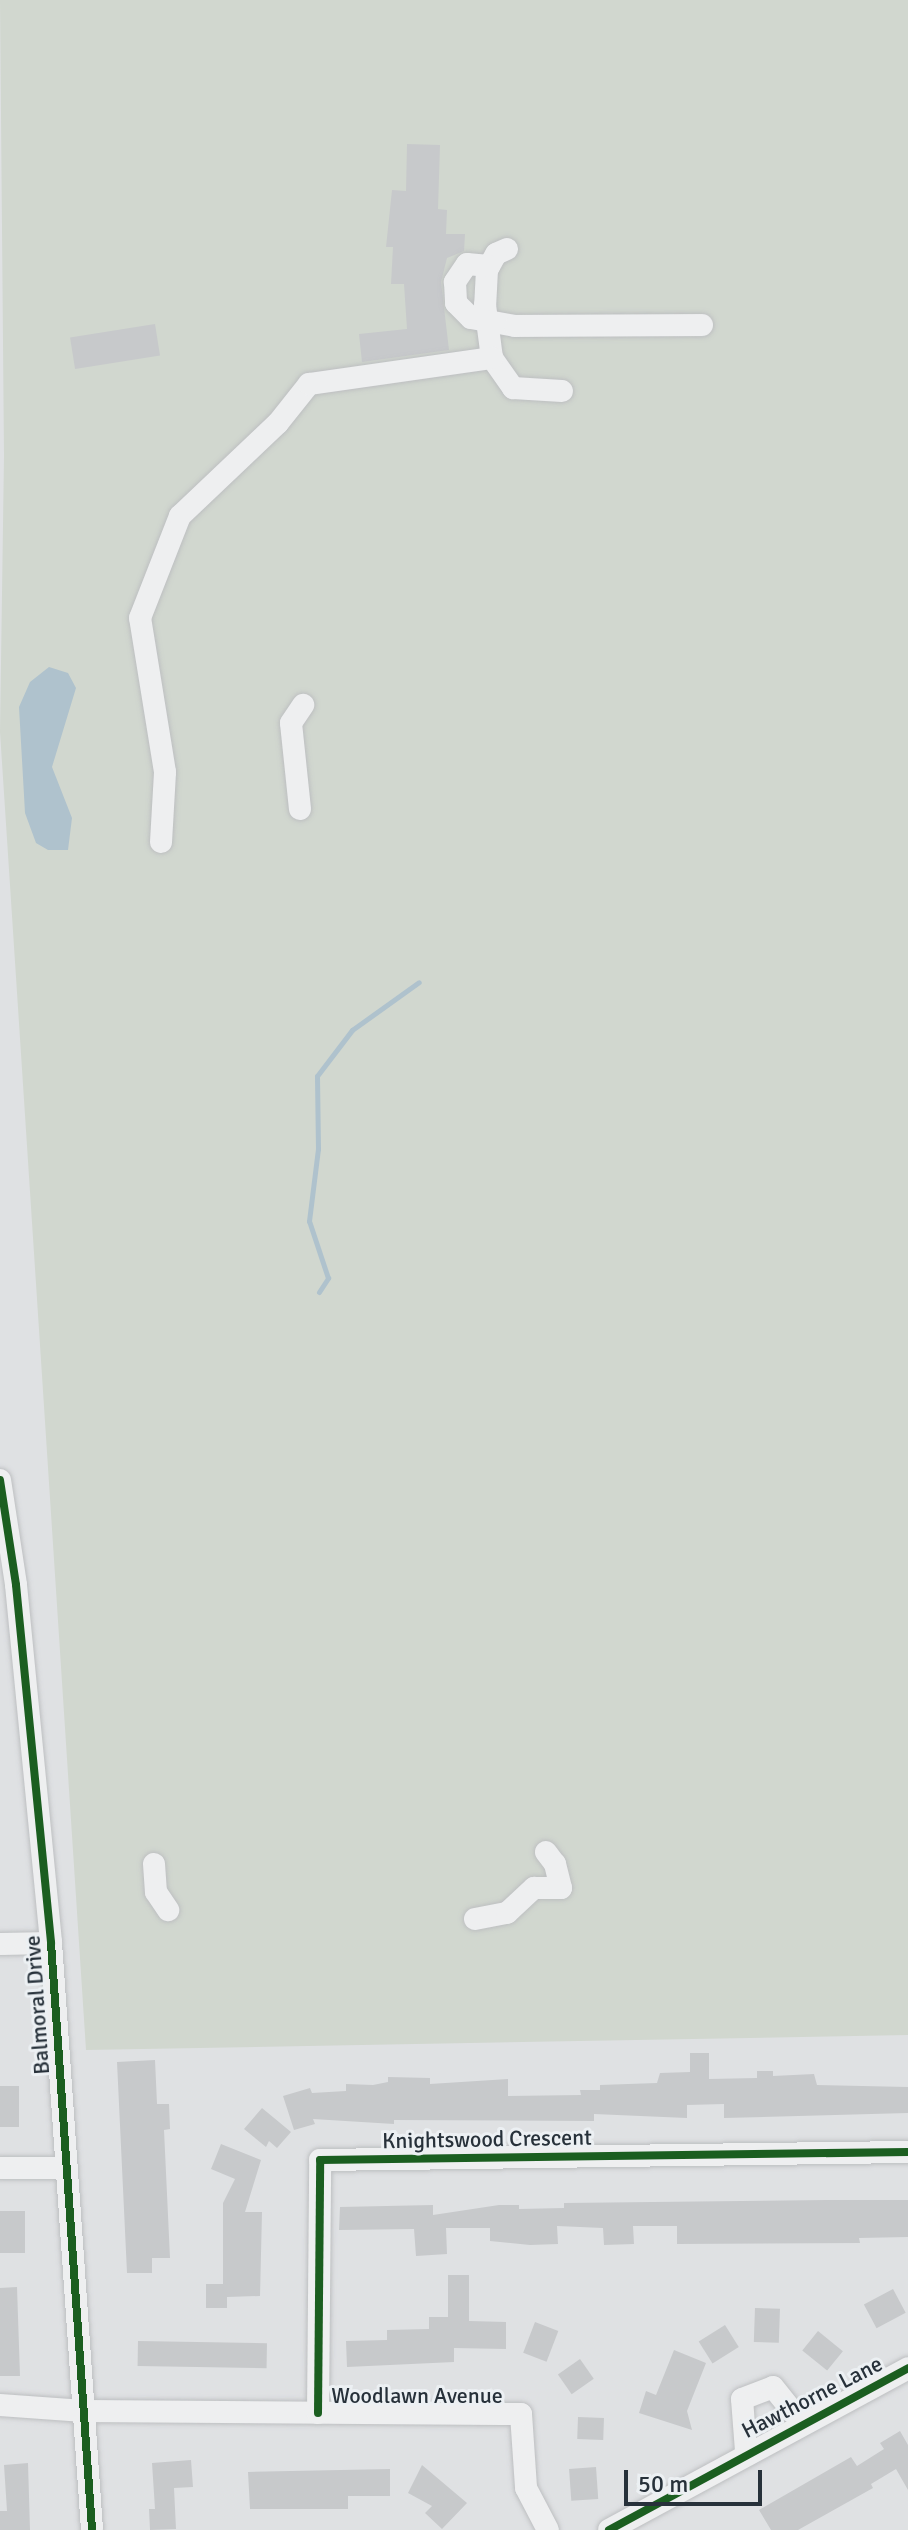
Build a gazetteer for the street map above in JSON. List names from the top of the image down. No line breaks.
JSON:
{"streets":{"street":["Balmoral Drive","Knightswood Crescent","Woodlawn Avenue","Hawthorne Lane"]},"crossings":[["Balmoral Drive","Woodlawn Avenue"],["Knightswood Crescent","Woodlawn Avenue"]],"scale_bar":"50 m"}
